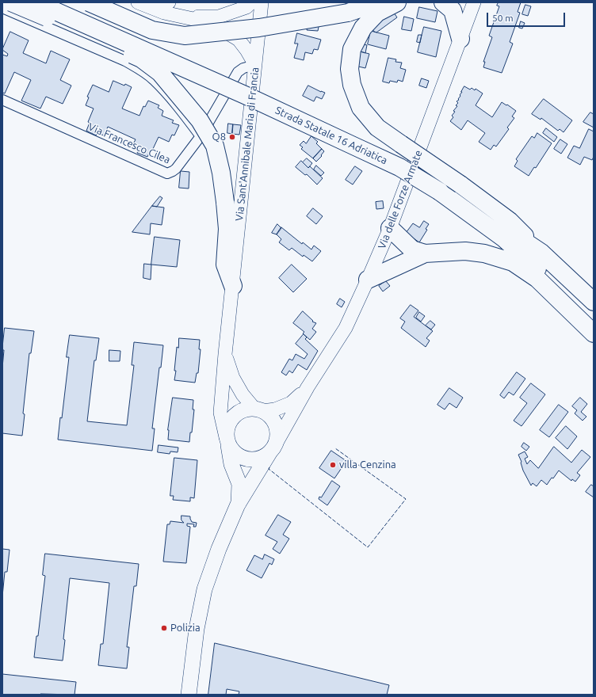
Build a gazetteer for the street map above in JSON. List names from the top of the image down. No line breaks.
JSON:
{"streets":{"highway":["Strada Statale 16 Adriatica"],"main road":["Via Sant'Annibale Maria di Francia","Via delle Forze Armate"],"street":["Via Francesco Cilea"]},"crossings":[["Via Francesco Cilea","Via Sant'Annibale Maria di Francia"],["Via Sant'Annibale Maria di Francia","Via delle Forze Armate"]],"places":["Q8","villa Cenzina","Polizia"],"scale_bar":"50 m"}
